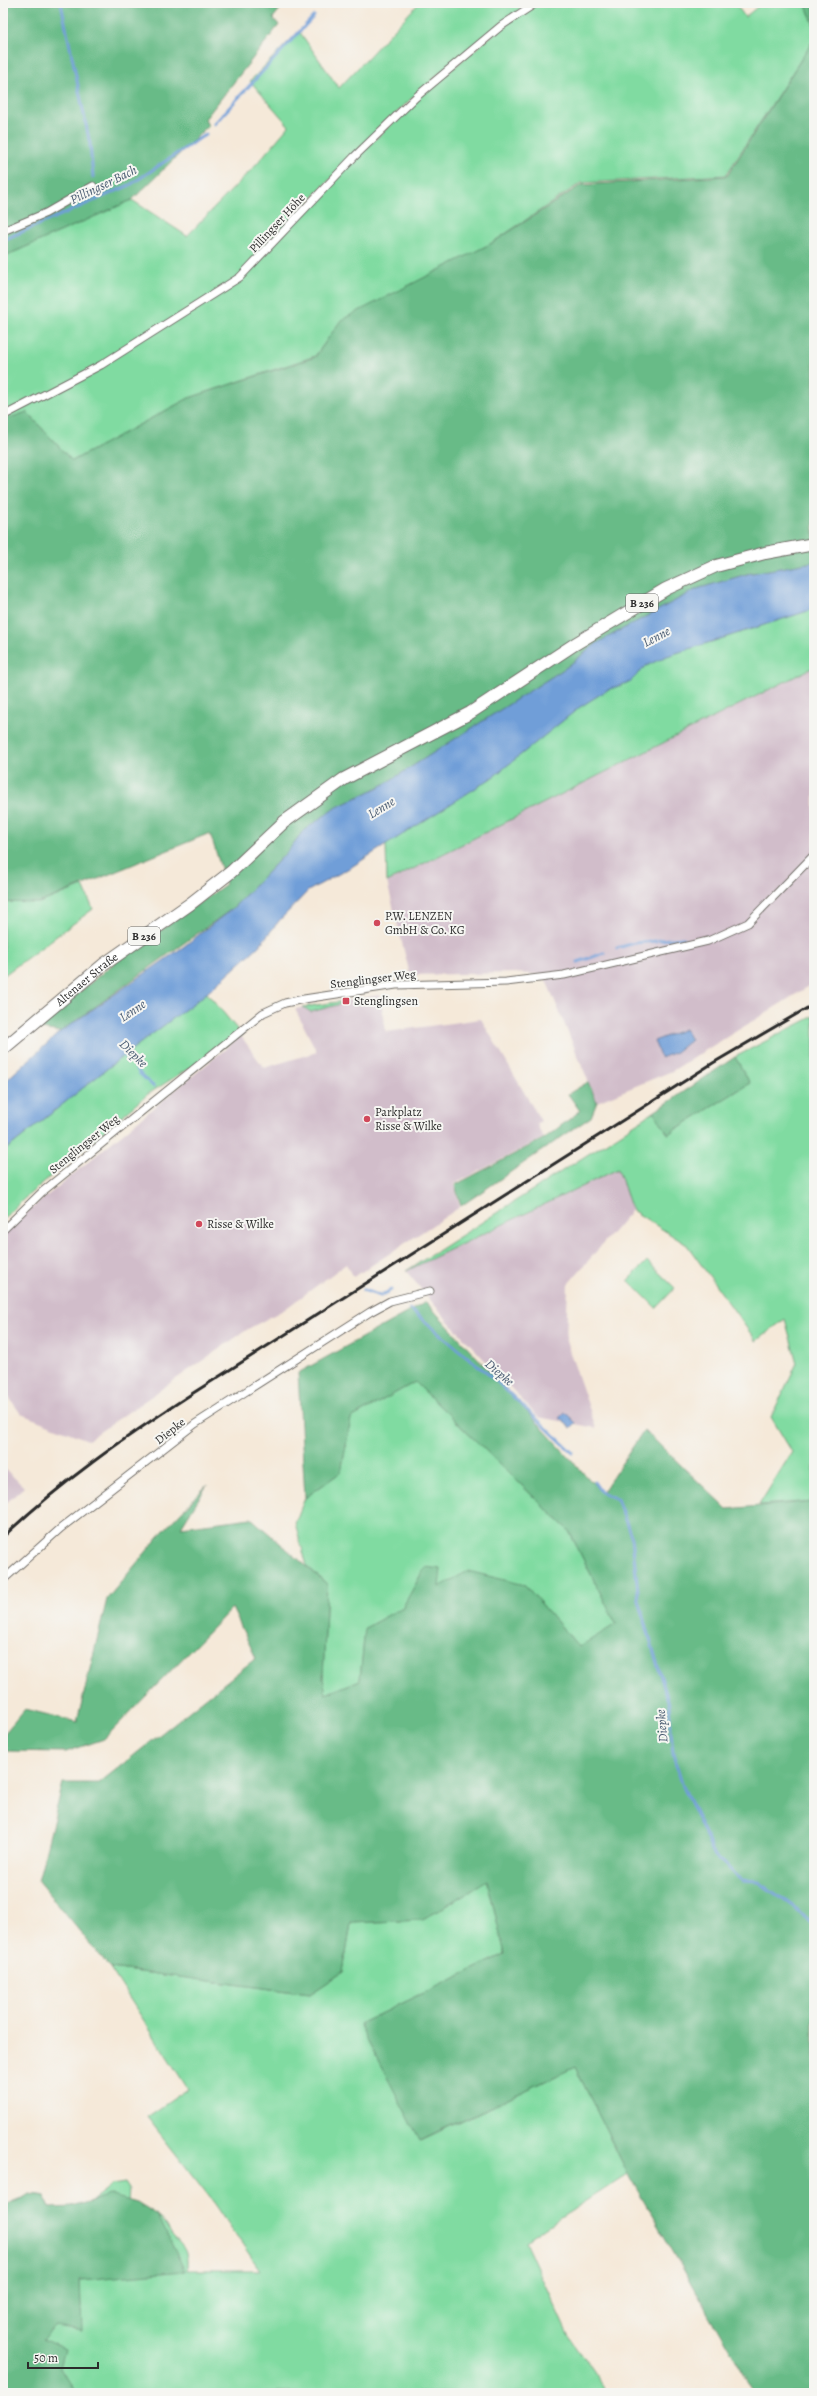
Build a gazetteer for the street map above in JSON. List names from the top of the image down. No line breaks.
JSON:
{"streets":{"main road":["B 236","Altenaer Straße"],"street":["Pillingser Höhe","Stenglingser Weg","Diepke"]},"water":["Pillingser Bach","Lenne","Diepke"],"places":{"other":["P.W. LENZEN GmbH & Co. KG","Parkplatz Risse & Wilke","Risse & Wilke"],"transit":["Stenglingsen"]},"scale_bar":"50 m"}
